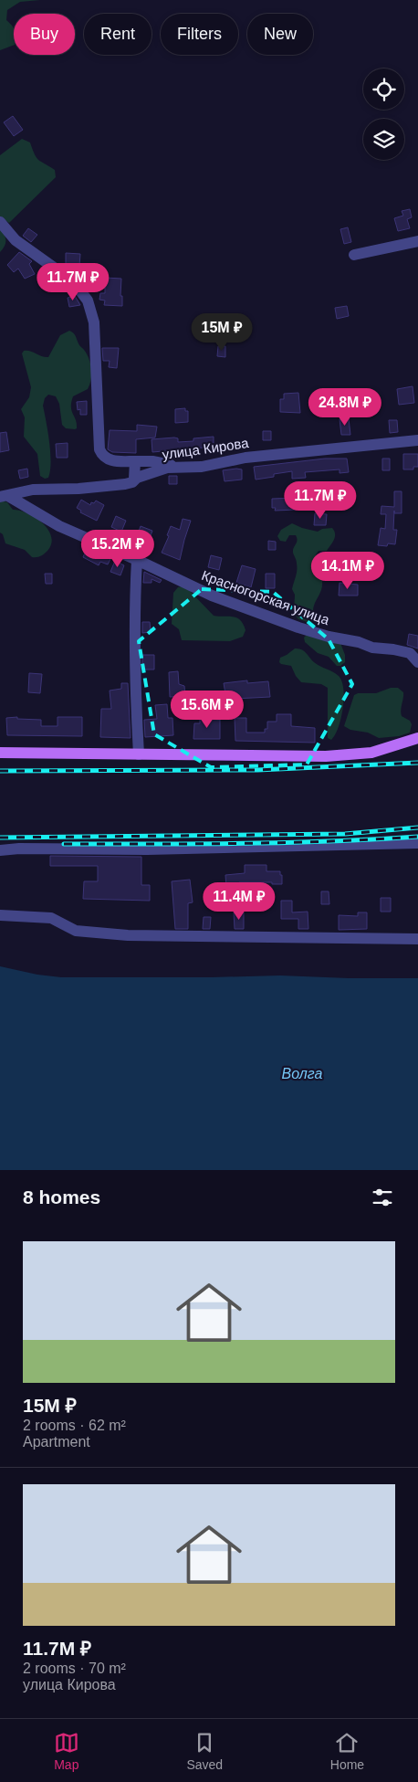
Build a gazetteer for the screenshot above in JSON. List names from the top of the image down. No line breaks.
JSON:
{"streets":{"street":["улица Кирова","Красногорская улица"]},"crossings":[["улица Кирова","Красногорская улица"]],"water":["Волга"],"page":{"chip":["Buy","Rent","Filters","New"],"price":["11.7M ₽","15M ₽","24.8M ₽","11.7M ₽","15.2M ₽","14.1M ₽","15.6M ₽","11.4M ₽"],"heading":"8 homes","list":[{"name":"15M ₽","note":"2 rooms · 62 m² · Apartment"},{"name":"11.7M ₽","note":"2 rooms · 70 m² · улица Кирова"}],"tabs":["Map","Saved","Home"]}}
